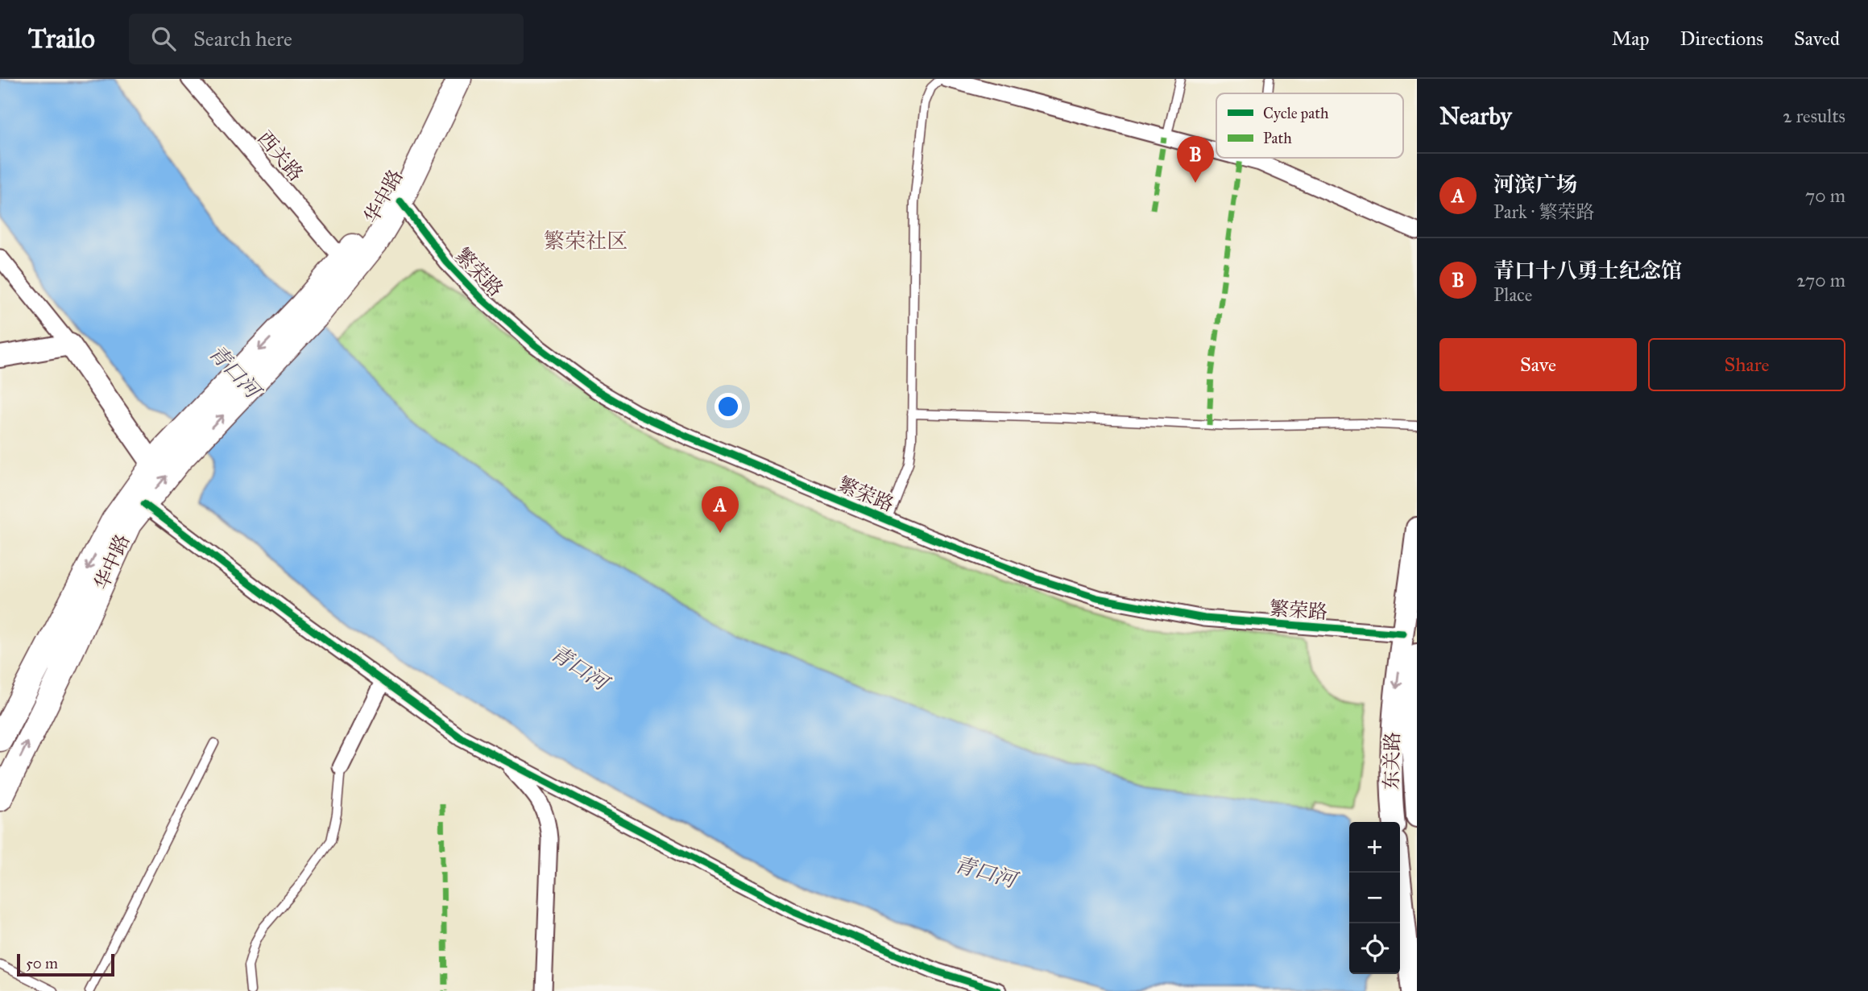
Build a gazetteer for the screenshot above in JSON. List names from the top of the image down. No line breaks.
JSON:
{"streets":{"main road":["华中路","东关路"],"street":["西关路","繁荣路"]},"crossings":[["西关路","华中路"],["华中路","繁荣路"],["繁荣路","东关路"]],"districts":["繁荣社区"],"water":["青口河"],"legend":["Cycle path","Path"],"scale_bar":"50 m","page":{"header":"Trailo","search":"Search here","nav":["Map","Directions","Saved"],"heading":["Nearby","2 results"],"pins":["B","A"],"list":[{"mark":"A","name":"河滨广场","note":"Park · 繁荣路","value":"70 m"},{"mark":"B","name":"青口十八勇士纪念馆","note":"Place","value":"270 m"}],"buttons":["Save","Share"],"map_buttons":["+","−"],"scale":"50 m"}}
